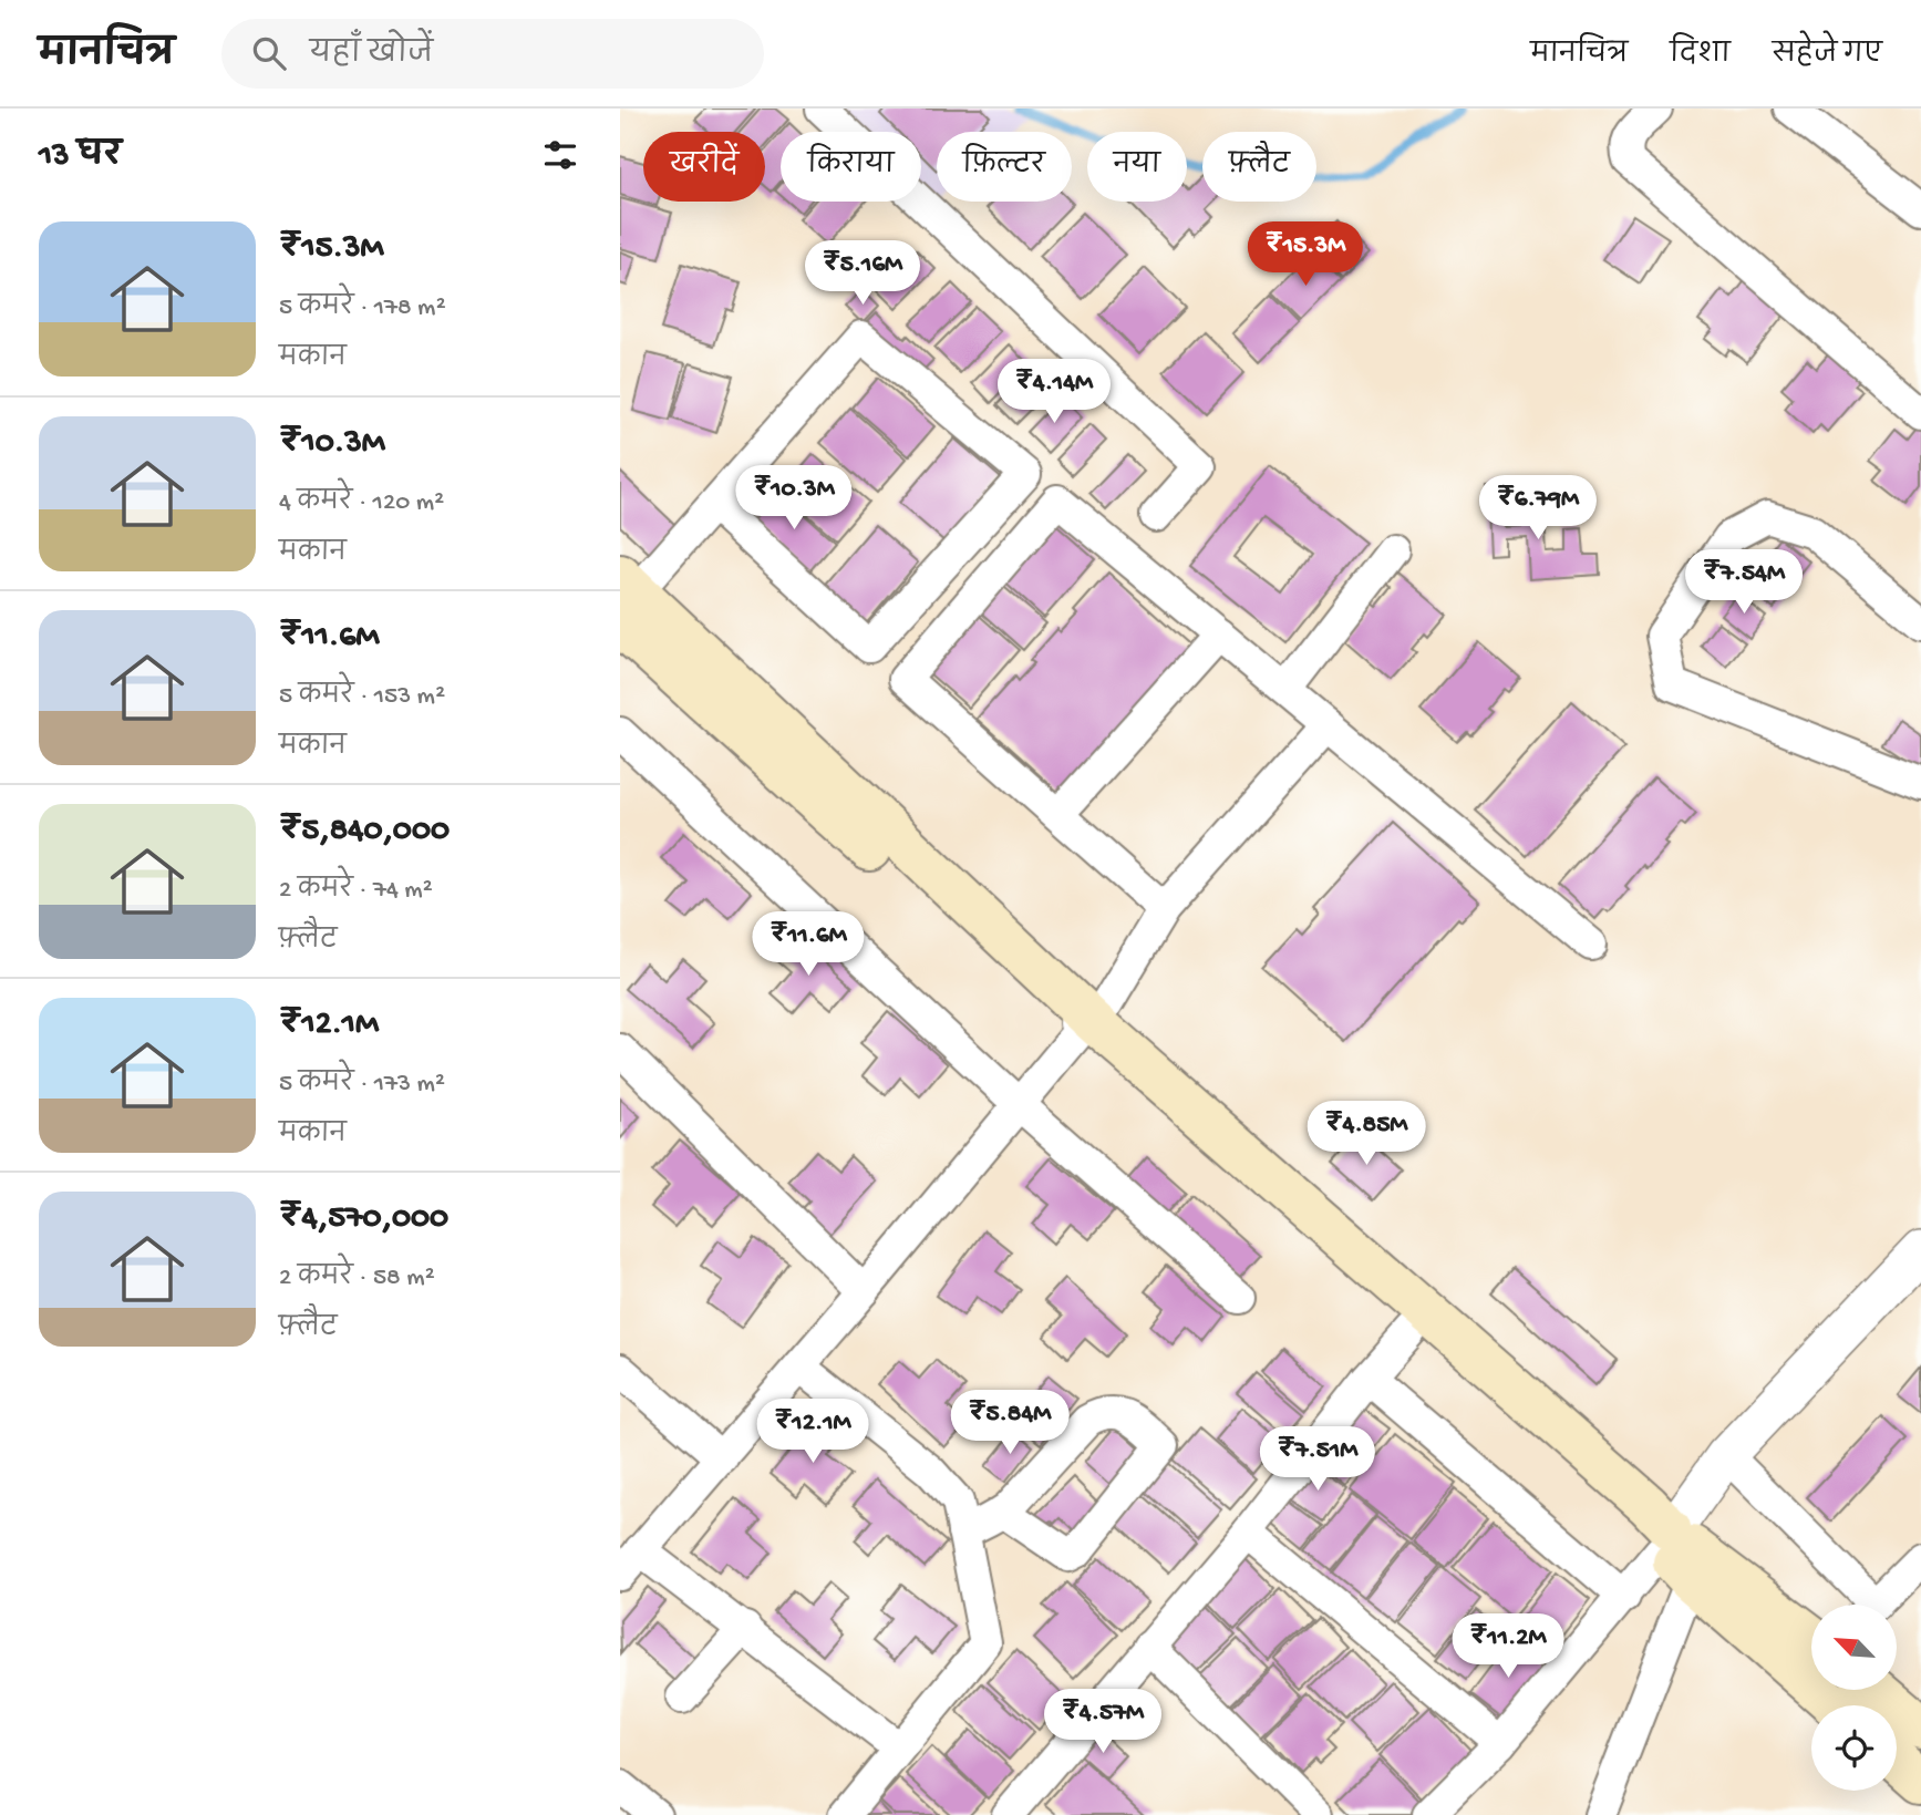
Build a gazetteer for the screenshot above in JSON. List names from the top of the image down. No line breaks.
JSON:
{"north":"top left","page":{"header":"मानचित्र","search":"यहाँ खोजें","nav":["मानचित्र","दिशा","सहेजे गए"],"heading":"13 घर","chip":["खरीदें","किराया","फ़िल्टर","नया","फ़्लैट"],"list":[{"name":"₹15.3M","note":"5 कमरे · 178 m² · मकान"},{"name":"₹10.3M","note":"4 कमरे · 120 m² · मकान"},{"name":"₹11.6M","note":"5 कमरे · 153 m² · मकान"},{"name":"₹5,840,000","note":"2 कमरे · 74 m² · फ़्लैट"},{"name":"₹12.1M","note":"5 कमरे · 173 m² · मकान"},{"name":"₹4,570,000","note":"2 कमरे · 58 m² · फ़्लैट"}],"price":["₹15.3M","₹5.16M","₹4.14M","₹10.3M","₹6.79M","₹7.54M","₹11.6M","₹4.85M","₹5.84M","₹12.1M","₹7.51M","₹11.2M","₹4.57M"]}}
